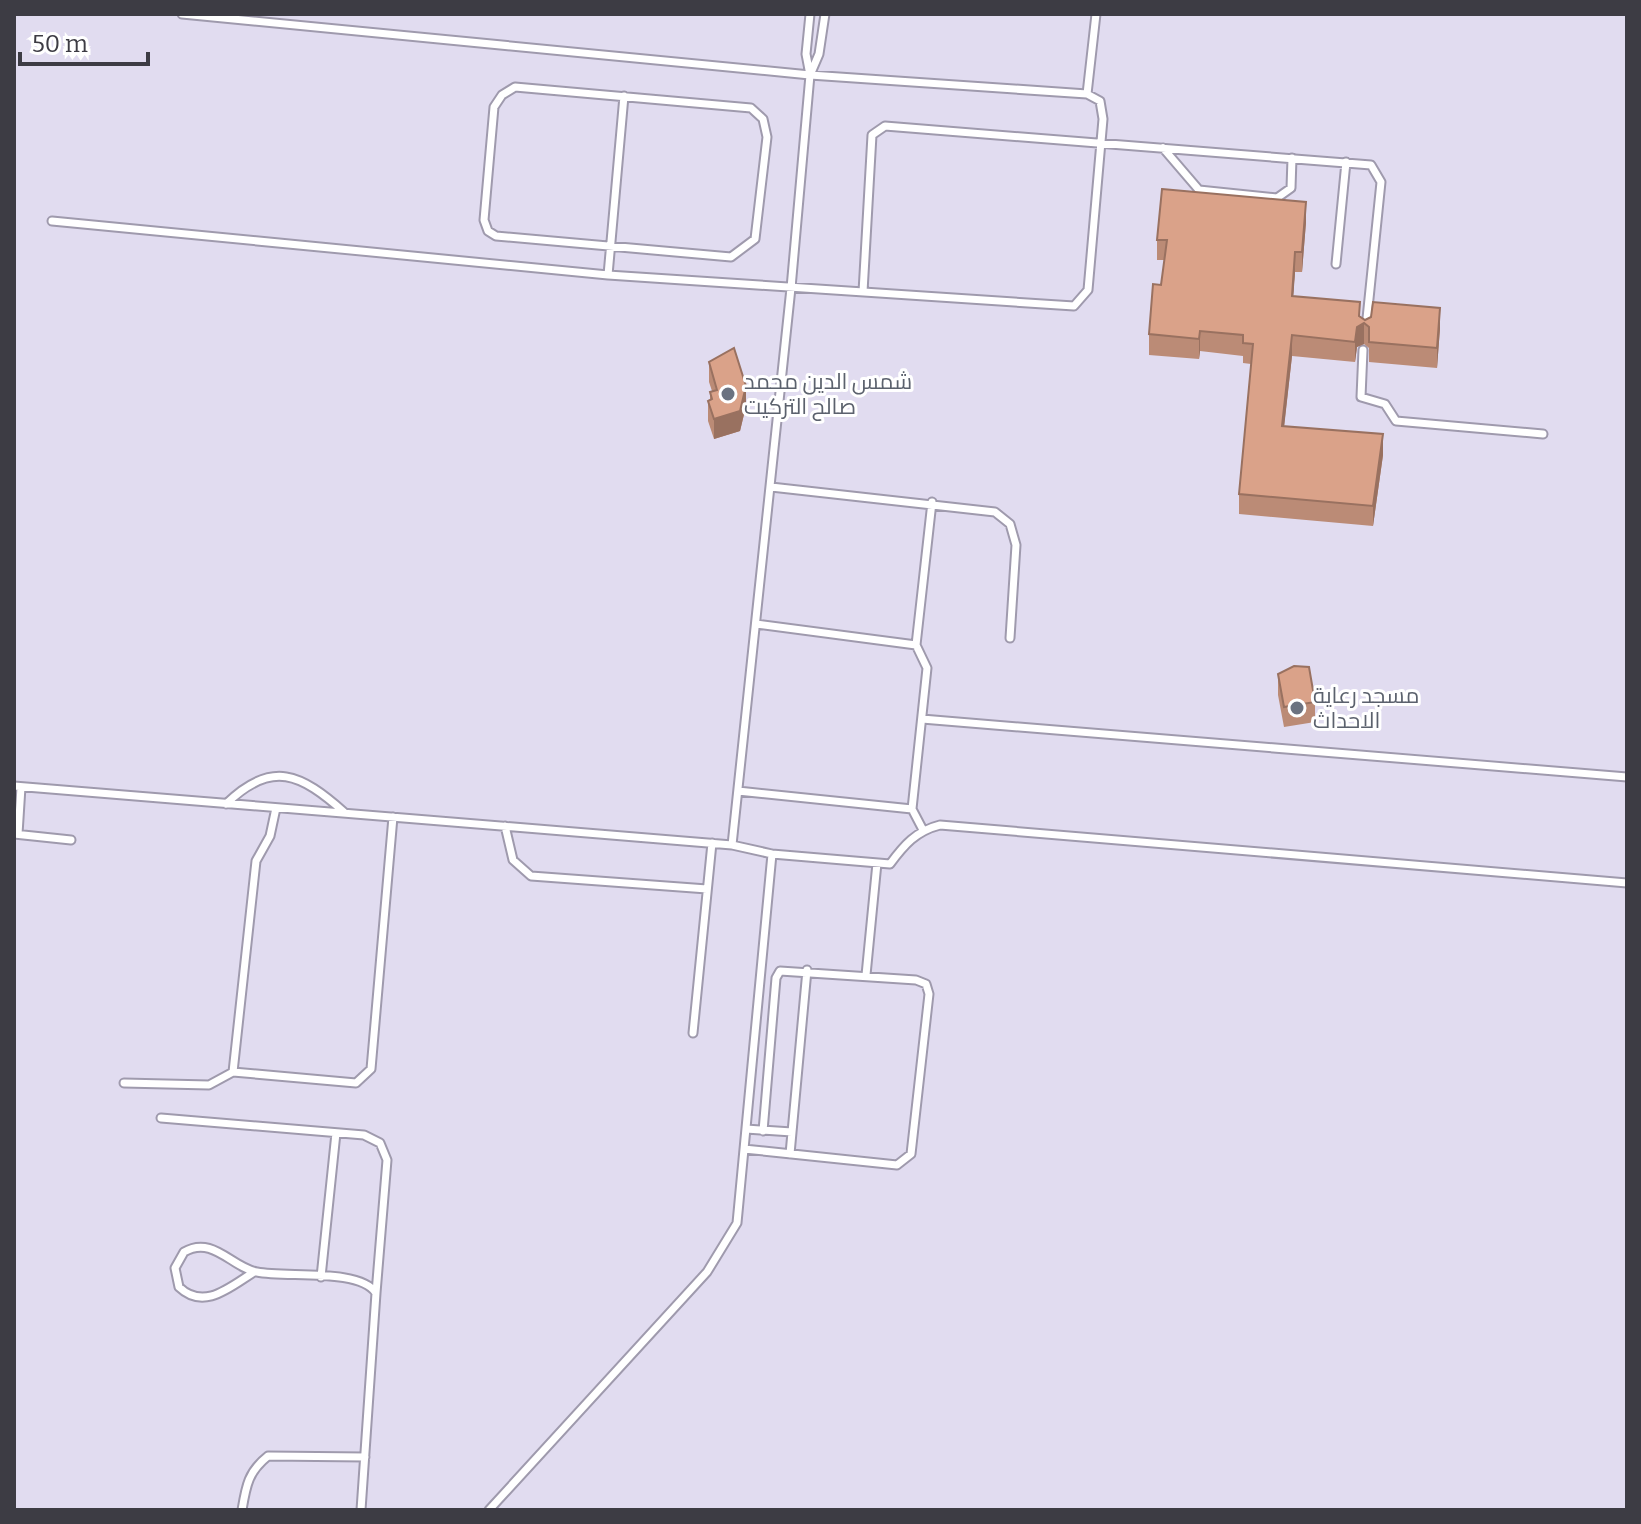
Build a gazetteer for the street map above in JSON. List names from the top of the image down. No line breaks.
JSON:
{"places":["شمس الدين محمد صالح التركيت","مسجد رعاية الاحداث"],"scale_bar":"50 m"}
